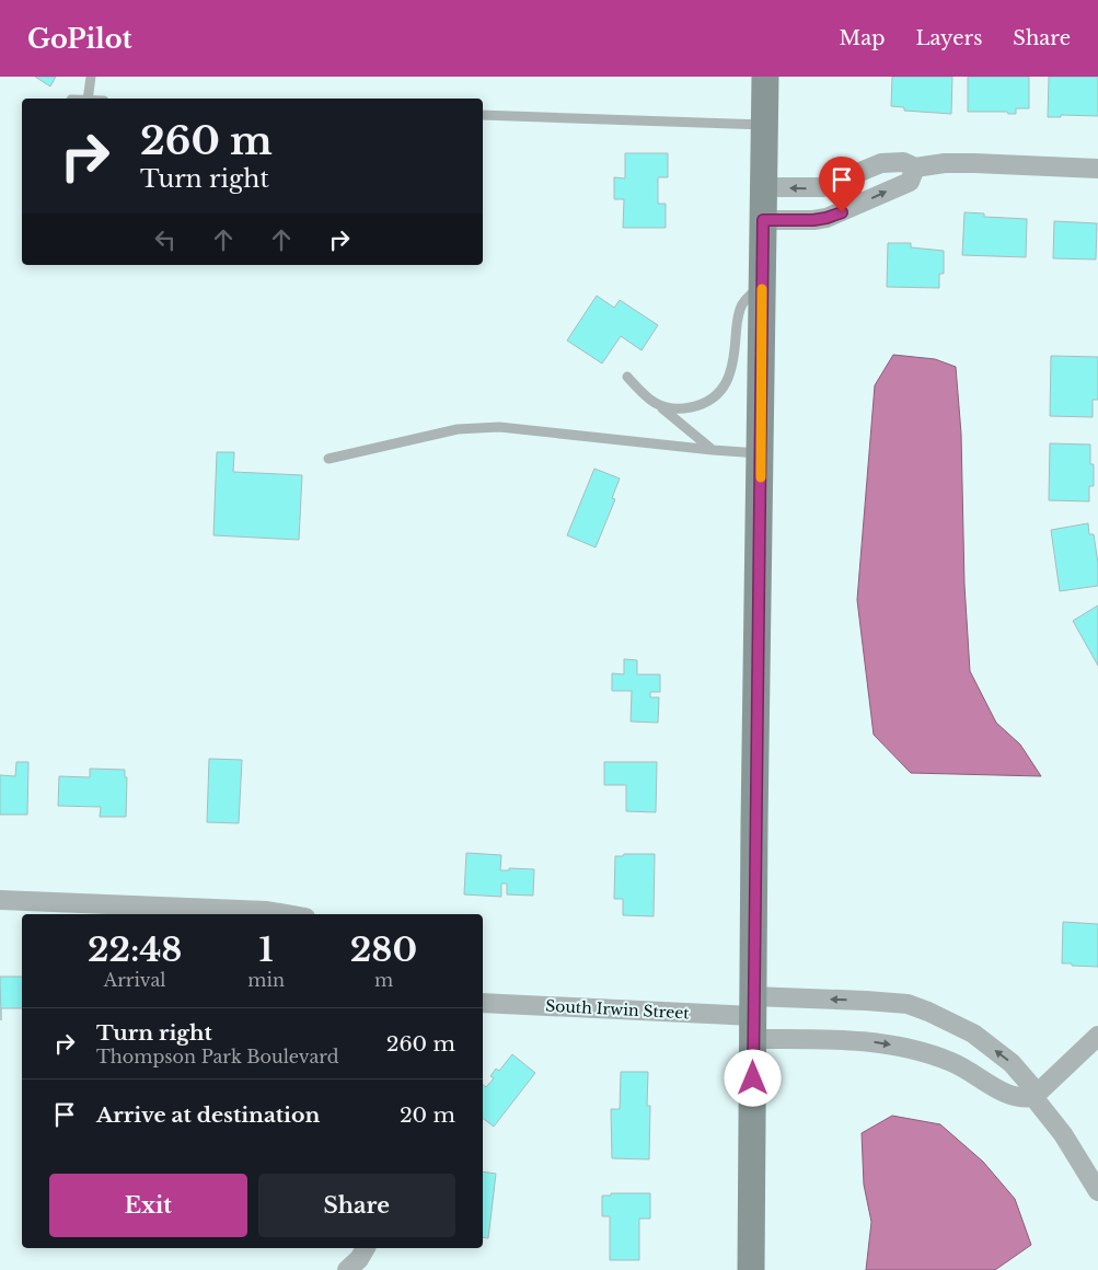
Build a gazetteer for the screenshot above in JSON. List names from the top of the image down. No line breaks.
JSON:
{"streets":{"street":["South Irwin Street"]},"page":{"header":"GoPilot","nav":["Map","Layers","Share"],"turn":["260 m","Turn right"],"eta":["22:48","Arrival","1","min","280","m"],"list":[{"name":"Turn right","note":"Thompson Park Boulevard","value":"260 m"},{"name":"Arrive at destination","value":"20 m"}],"buttons":["Exit","Share"]}}
